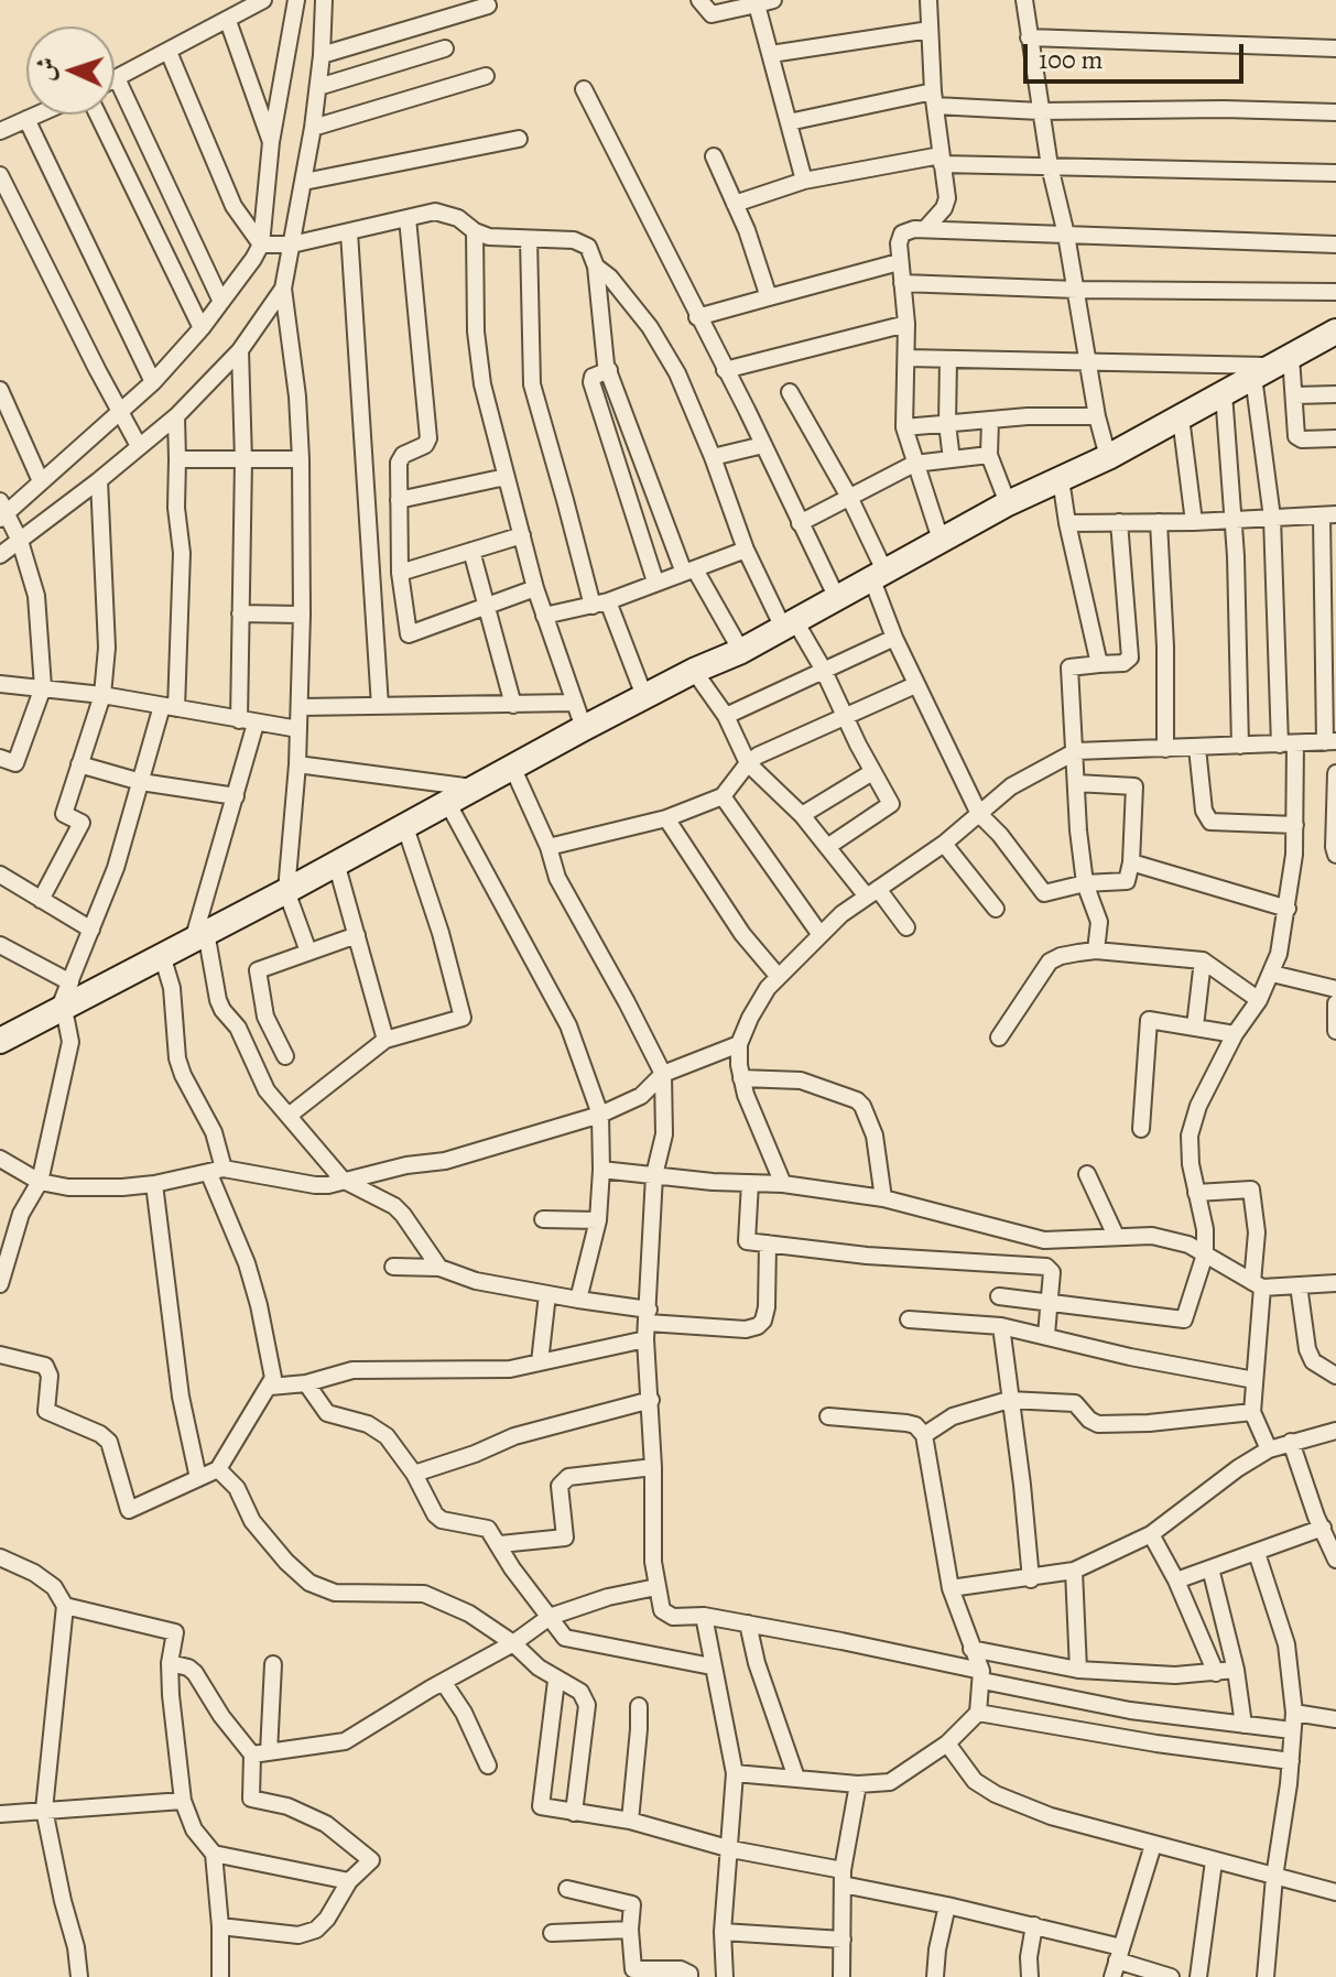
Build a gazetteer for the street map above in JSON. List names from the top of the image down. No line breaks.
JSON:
{"scale_bar":"100 m","north":"left"}
